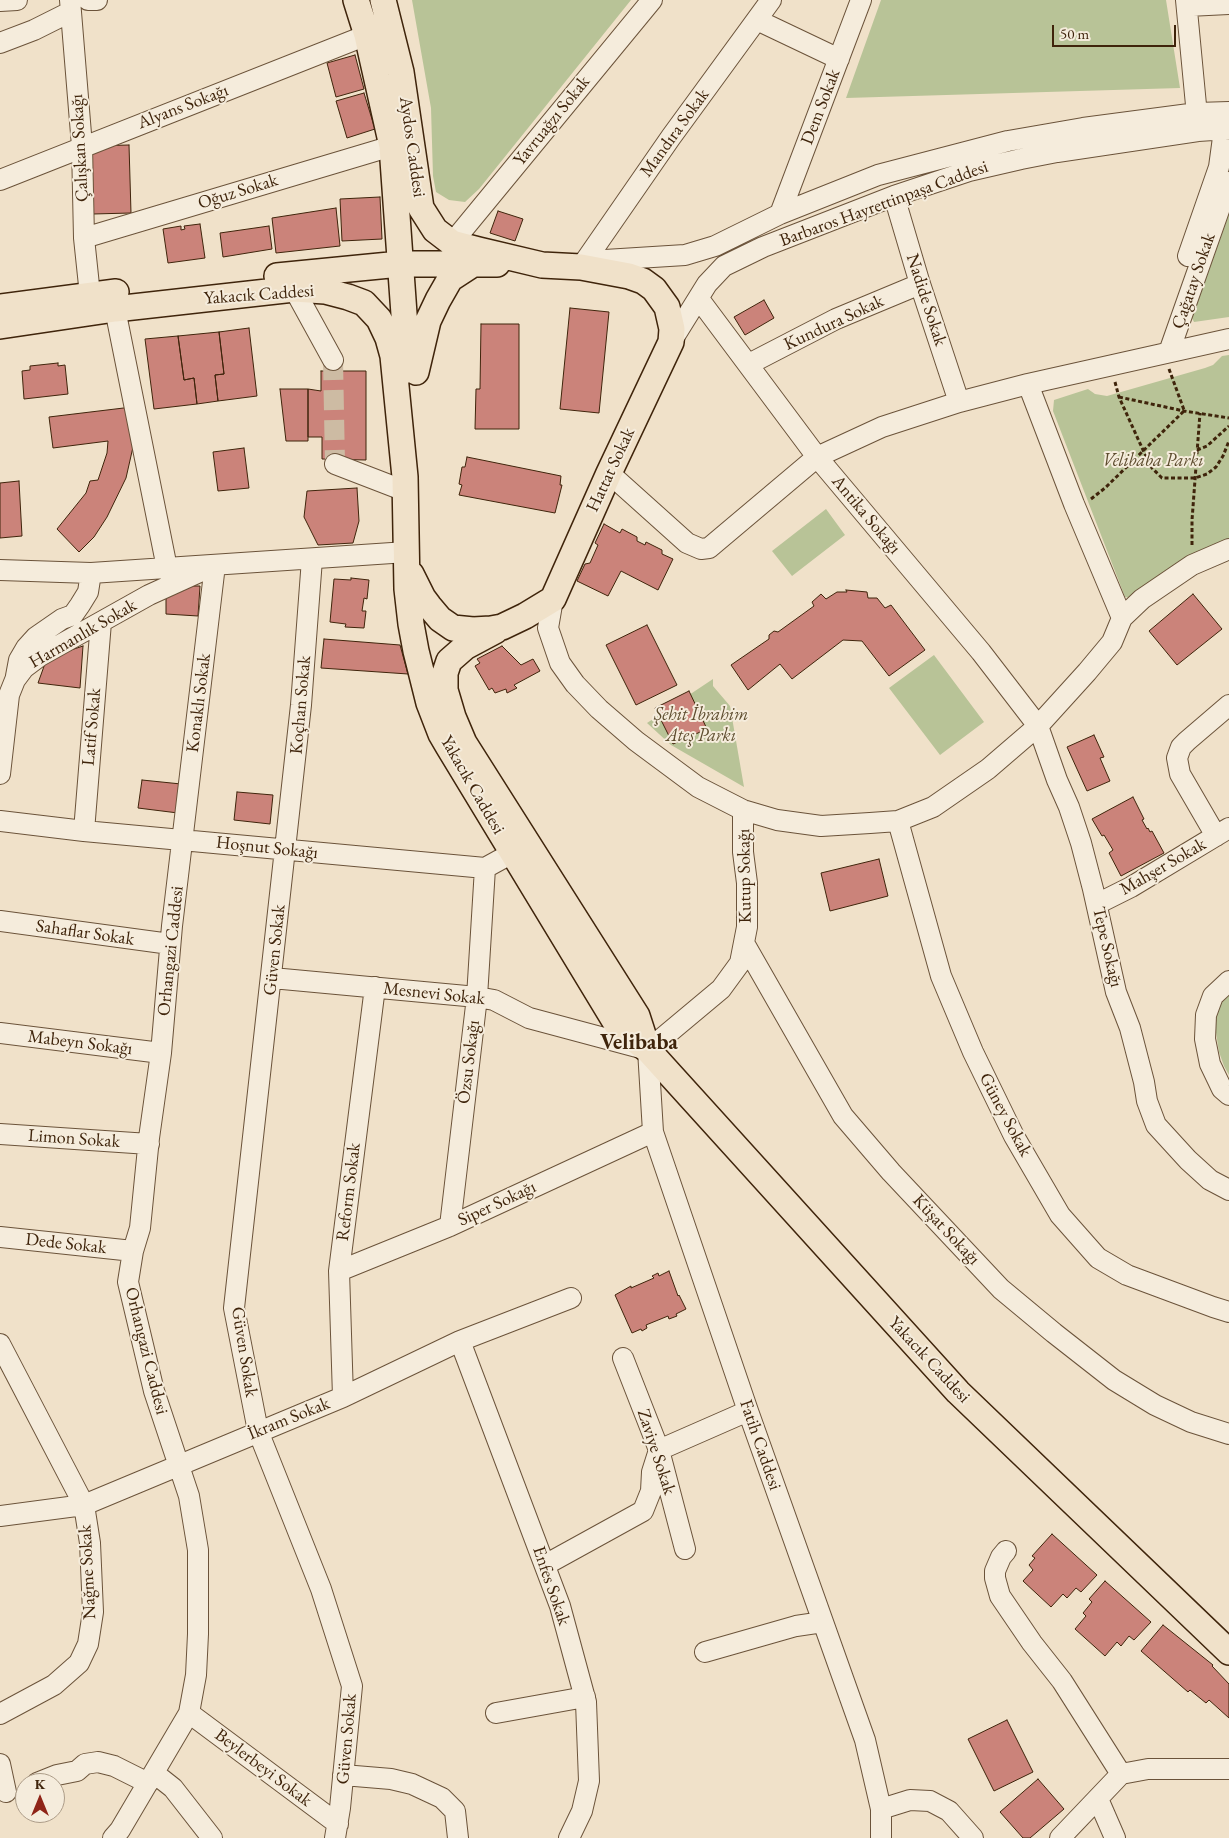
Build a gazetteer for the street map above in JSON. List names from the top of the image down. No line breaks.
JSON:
{"streets":{"main road":["Aydos Caddesi","Yakacık Caddesi","Hattat Sokak"],"street":["Alyans Sokağı","Dem Sokak","Yavruağzı Sokak","Mandıra Sokak","Çalışkan Sokağı","Oğuz Sokak","Barbaros Hayrettinpaşa Caddesi","Çağatay Sokak","Nadide Sokak","Kundura Sokak","Antika Sokağı","Harmanlık Sokak","Konaklı Sokak","Koçhan Sokak","Latif Sokak","Hoşnut Sokağı","Mahşer Sokak","Kutup Sokağı","Sahaflar Sokak","Tepe Sokağı","Güven Sokak","Orhangazi Caddesi","Mesnevi Sokak","Mabeyn Sokağı","Özsu Sokağı","Güney Sokak","Limon Sokak","Reform Sokak","Siper Sokağı","Küşat Sokağı","Dede Sokak","İkram Sokak","Fatih Caddesi","Zaviye Sokak","Nağme Sokak","Enfes Sokak","Beylerbeyi Sokak"]},"crossings":[["Alyans Sokağı","Aydos Caddesi"],["Alyans Sokağı","Çalışkan Sokağı"],["Dem Sokak","Barbaros Hayrettinpaşa Caddesi"],["Yavruağzı Sokak","Aydos Caddesi"],["Mandıra Sokak","Aydos Caddesi"],["Mandıra Sokak","Barbaros Hayrettinpaşa Caddesi"],["Aydos Caddesi","Oğuz Sokak"],["Aydos Caddesi","Barbaros Hayrettinpaşa Caddesi"],["Aydos Caddesi","Yakacık Caddesi"],["Çalışkan Sokağı","Oğuz Sokak"],["Çalışkan Sokağı","Yakacık Caddesi"],["Barbaros Hayrettinpaşa Caddesi","Nadide Sokak"],["Barbaros Hayrettinpaşa Caddesi","Hattat Sokak"],["Barbaros Hayrettinpaşa Caddesi","Antika Sokağı"],["Yakacık Caddesi","Kutup Sokağı"],["Yakacık Caddesi","Mesnevi Sokak"],["Yakacık Caddesi","Fatih Caddesi"],["Nadide Sokak","Kundura Sokak"],["Kundura Sokak","Antika Sokağı"],["Antika Sokağı","Tepe Sokağı"],["Harmanlık Sokak","Konaklı Sokak"],["Harmanlık Sokak","Latif Sokak"],["Konaklı Sokak","Hoşnut Sokağı"],["Konaklı Sokak","Orhangazi Caddesi"],["Koçhan Sokak","Hoşnut Sokağı"],["Koçhan Sokak","Güven Sokak"],["Latif Sokak","Hoşnut Sokağı"],["Hoşnut Sokağı","Güven Sokak"],["Hoşnut Sokağı","Orhangazi Caddesi"],["Hoşnut Sokağı","Özsu Sokağı"],["Mahşer Sokak","Tepe Sokağı"],["Kutup Sokağı","Mesnevi Sokak"],["Kutup Sokağı","Küşat Sokağı"],["Kutup Sokağı","Fatih Caddesi"],["Sahaflar Sokak","Orhangazi Caddesi"],["Güven Sokak","Mesnevi Sokak"],["Güven Sokak","İkram Sokak"],["Güven Sokak","Beylerbeyi Sokak"],["Orhangazi Caddesi","Mabeyn Sokağı"],["Orhangazi Caddesi","Limon Sokak"],["Orhangazi Caddesi","Dede Sokak"],["Orhangazi Caddesi","İkram Sokak"],["Orhangazi Caddesi","Beylerbeyi Sokak"],["Mesnevi Sokak","Özsu Sokağı"],["Mesnevi Sokak","Reform Sokak"],["Mesnevi Sokak","Fatih Caddesi"],["Özsu Sokağı","Siper Sokağı"],["Reform Sokak","Siper Sokağı"],["Reform Sokak","İkram Sokak"],["Siper Sokağı","Fatih Caddesi"],["İkram Sokak","Nağme Sokak"],["İkram Sokak","Enfes Sokak"]],"districts":["Velibaba"],"parks":["Velibaba Parkı","Şehit İbrahim Ateş Parkı"],"scale_bar":"50 m","north":"top"}
